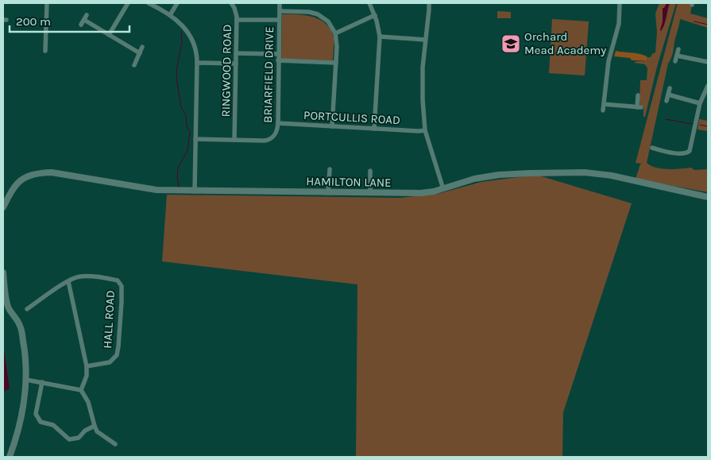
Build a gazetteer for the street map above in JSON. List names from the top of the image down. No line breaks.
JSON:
{"streets":{"street":["RINGWOOD ROAD","BRIARFIELD DRIVE","PORTCULLIS ROAD","HAMILTON LANE","HALL ROAD"]},"crossings":[["RINGWOOD ROAD","BRIARFIELD DRIVE"],["BRIARFIELD DRIVE","PORTCULLIS ROAD"]],"places":{"school or university":["Orchard Mead Academy"]},"scale_bar":"200 m"}
